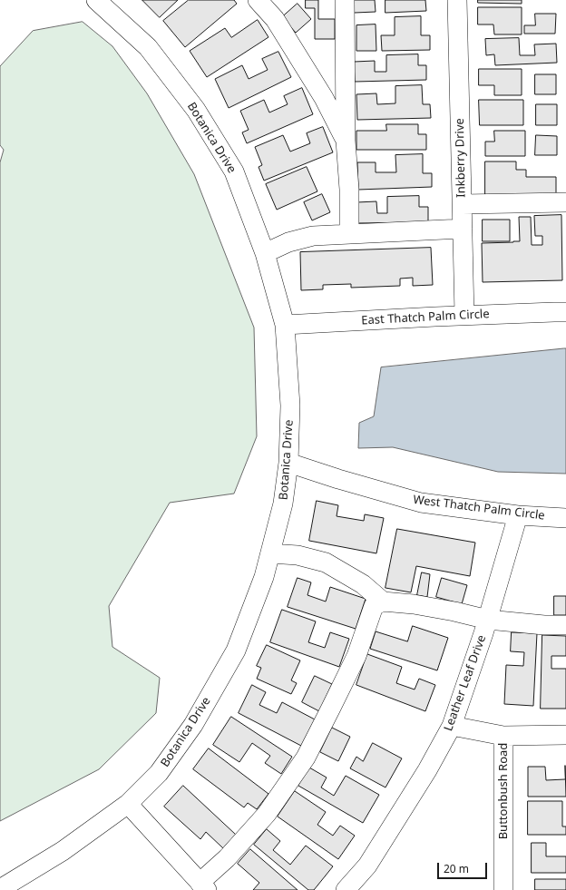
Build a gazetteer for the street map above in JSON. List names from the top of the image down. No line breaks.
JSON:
{"streets":{"street":["Botanica Drive","Inkberry Drive","East Thatch Palm Circle","West Thatch Palm Circle","Leather Leaf Drive","Buttonbush Road"]},"crossings":[["Botanica Drive","East Thatch Palm Circle"],["Botanica Drive","West Thatch Palm Circle"],["Inkberry Drive","East Thatch Palm Circle"],["West Thatch Palm Circle","Leather Leaf Drive"]],"scale_bar":"20 m"}
